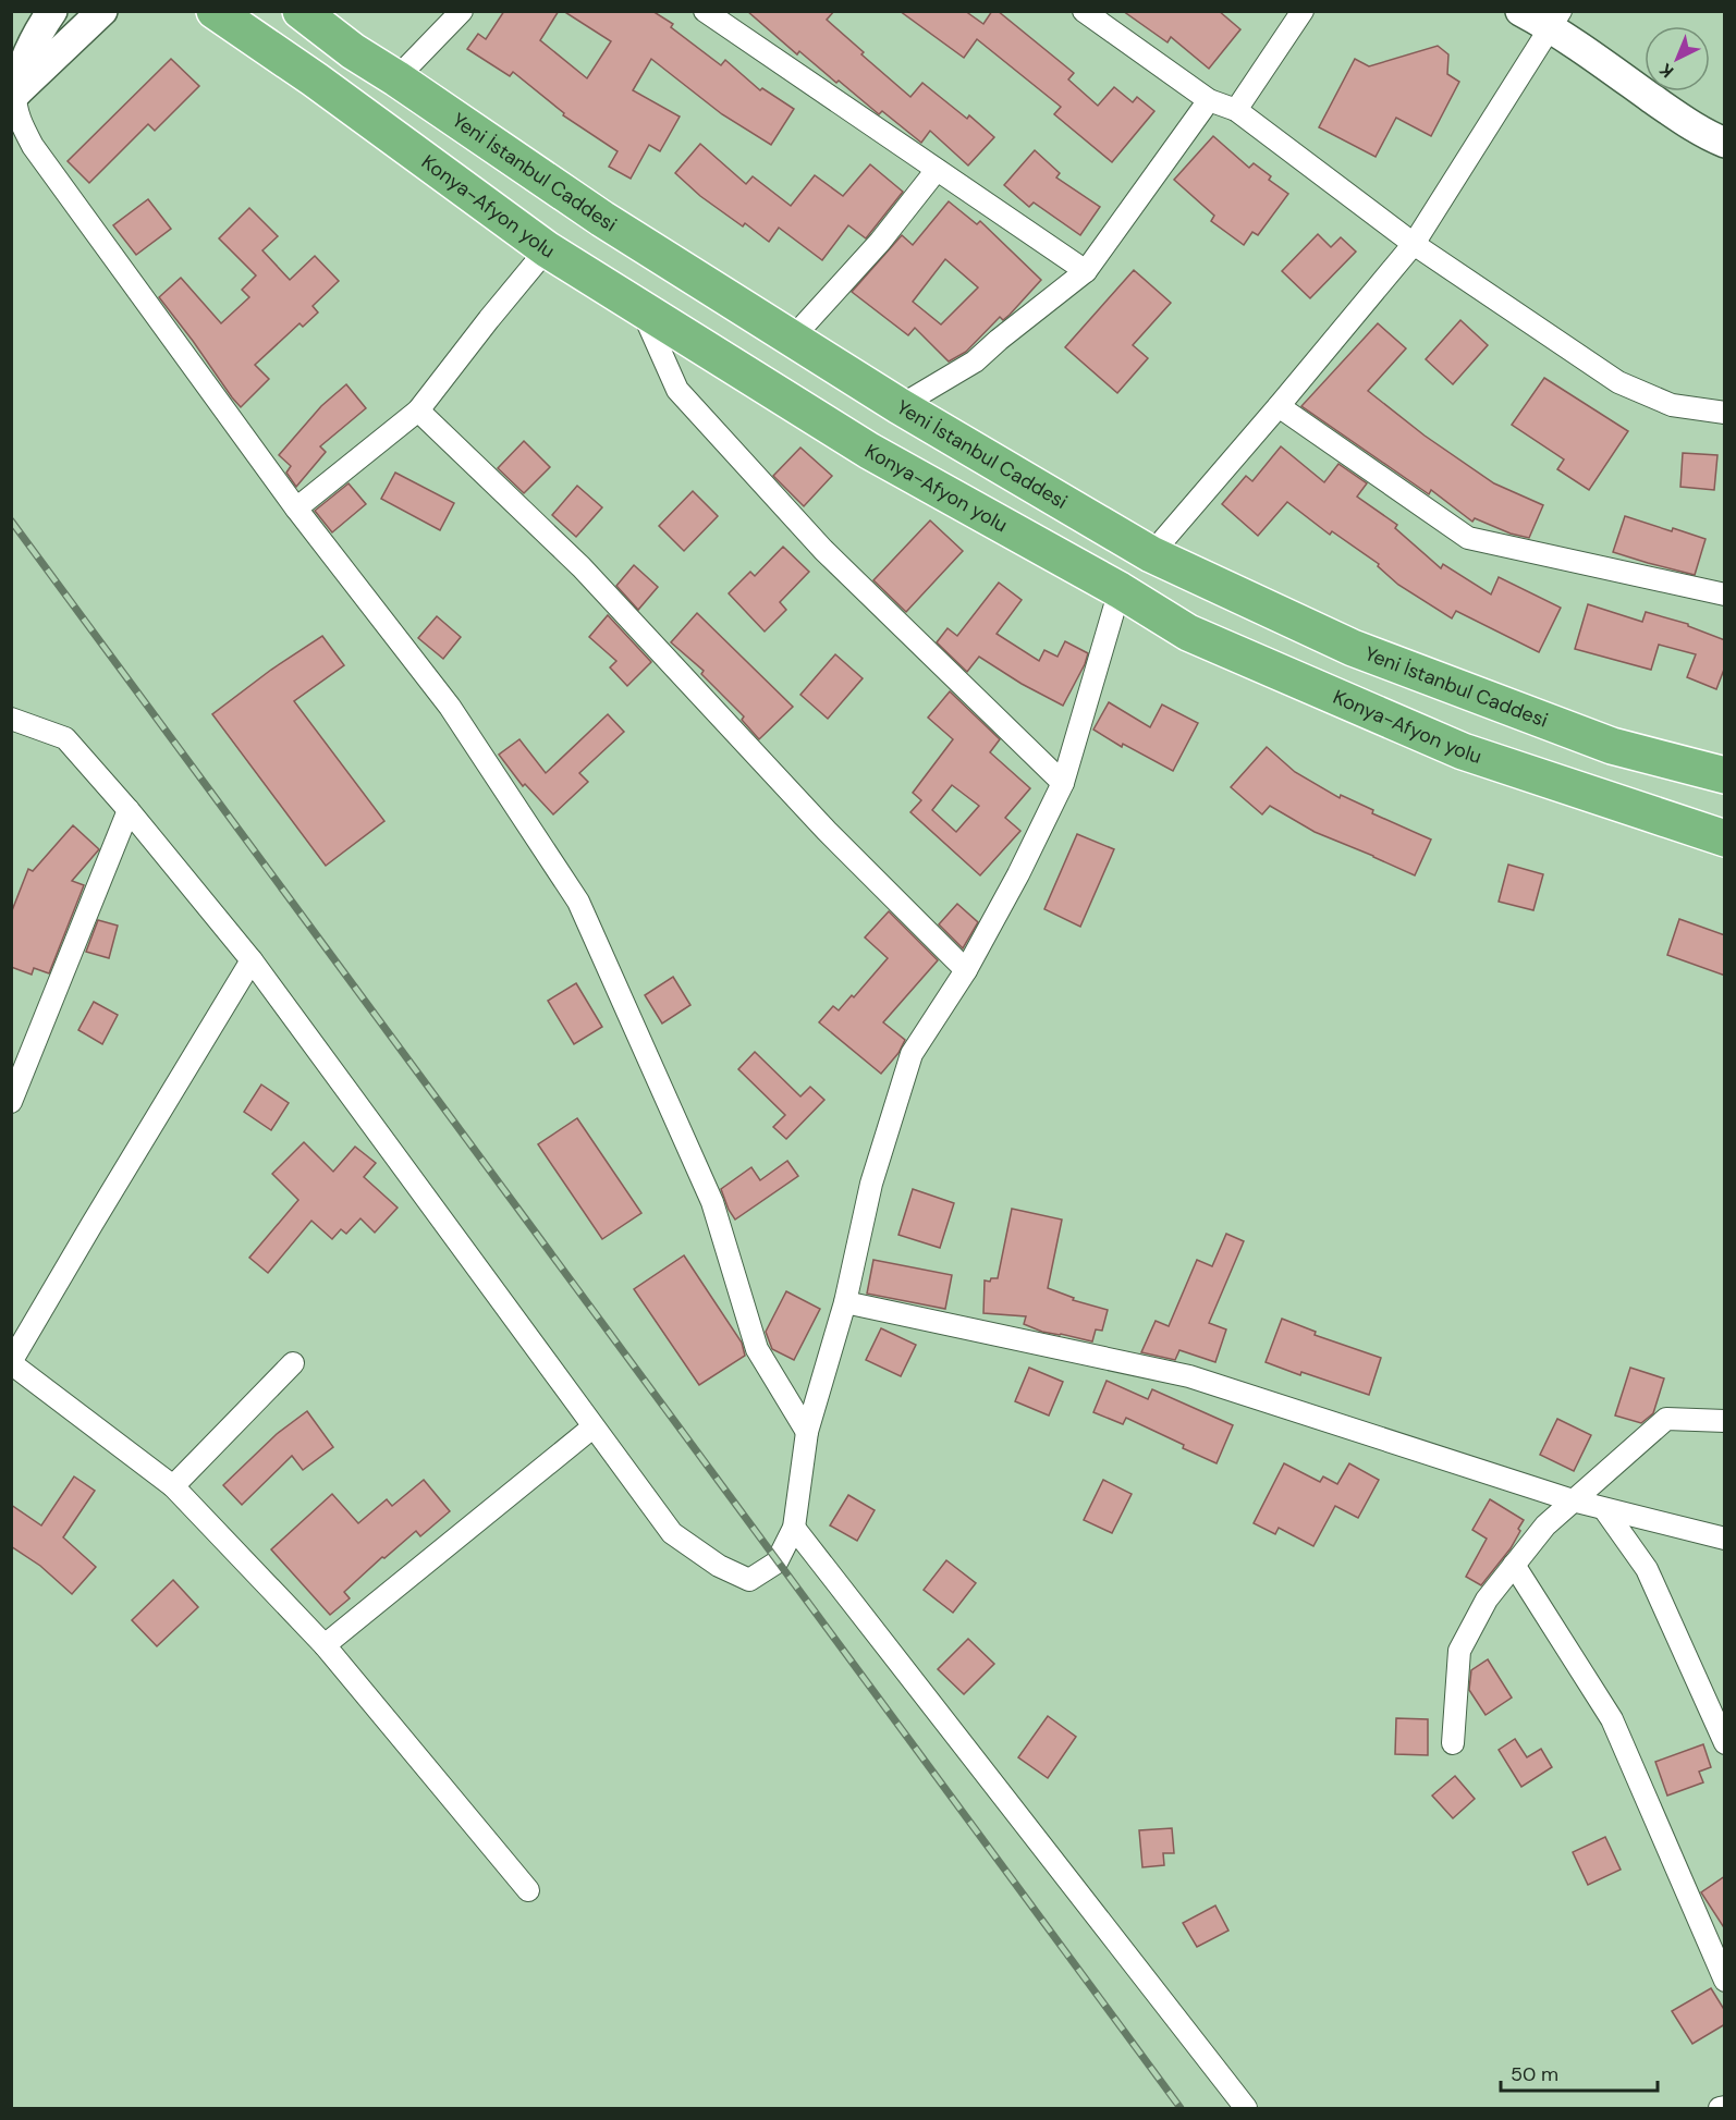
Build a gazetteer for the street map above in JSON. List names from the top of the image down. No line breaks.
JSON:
{"streets":{"highway":["Yeni İstanbul Caddesi","Konya-Afyon yolu"]},"scale_bar":"50 m","north":"bottom left"}
